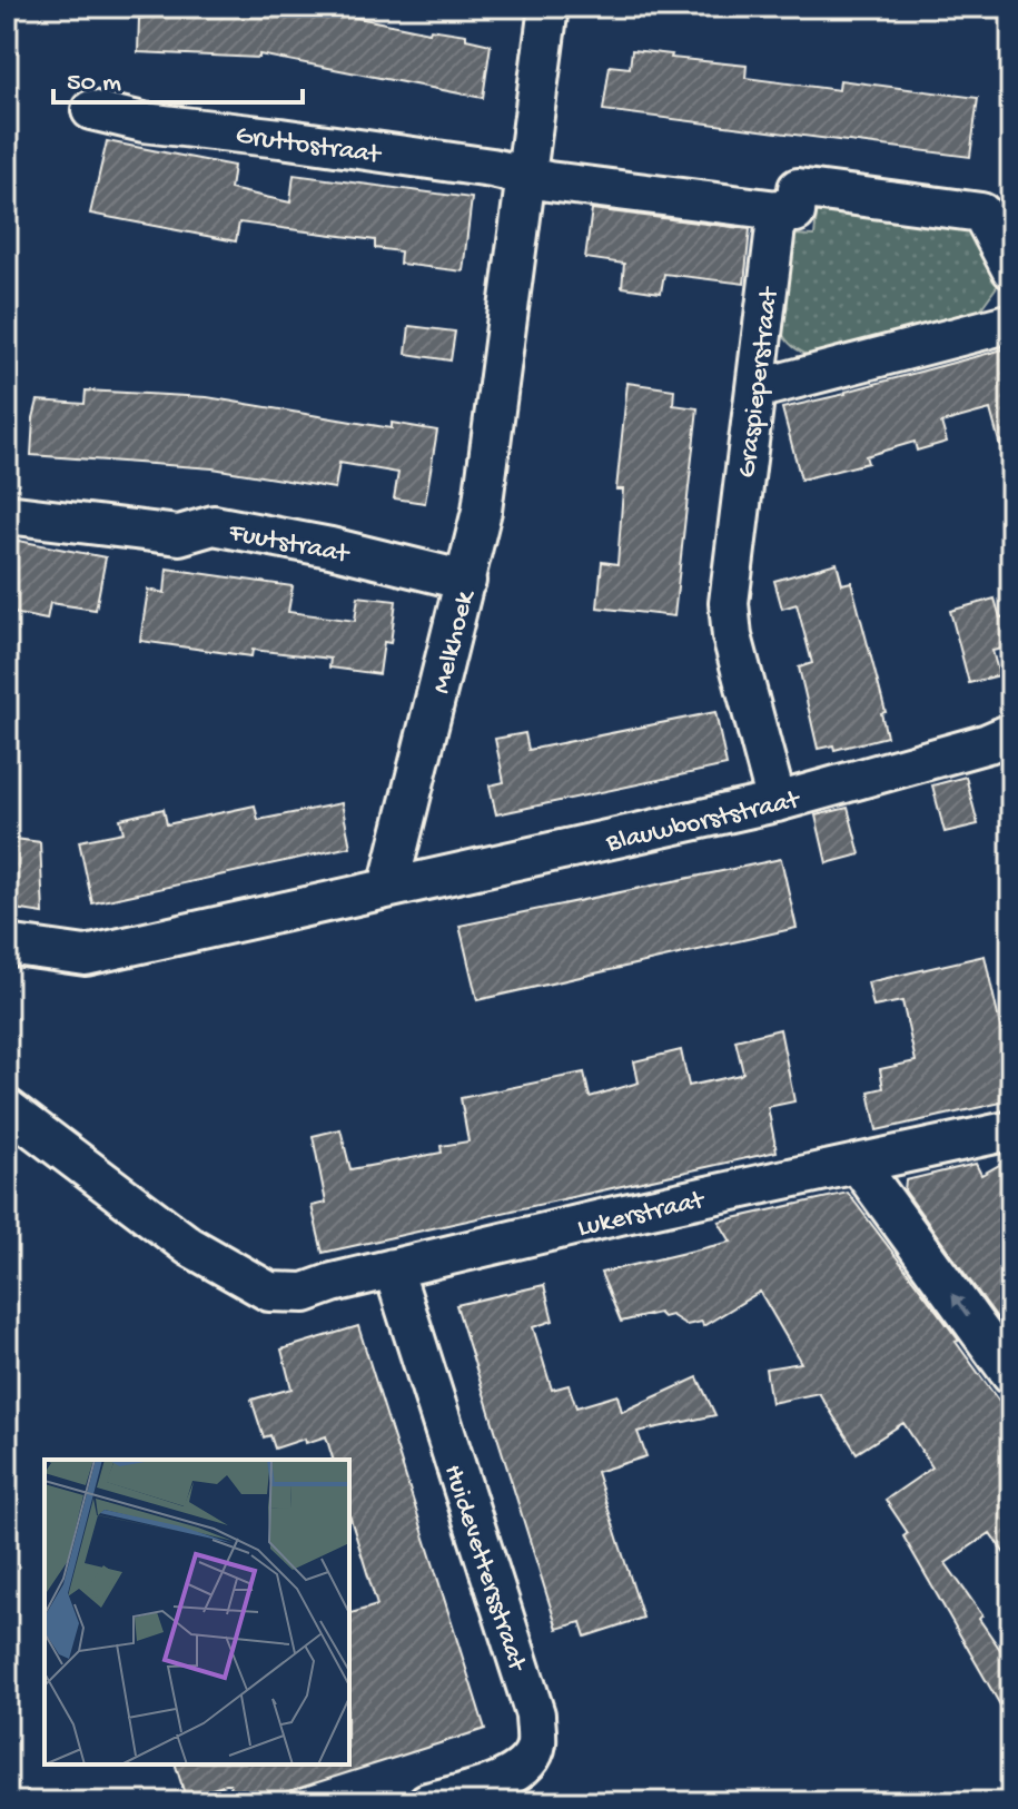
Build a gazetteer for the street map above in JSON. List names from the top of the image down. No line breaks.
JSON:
{"streets":{"street":["Gruttostraat","Graspieperstraat","Fuutstraat","Melkhoek","Blauwborststraat","Lukerstraat","Huidevettersstraat"]},"crossings":[["Gruttostraat","Melkhoek"],["Graspieperstraat","Blauwborststraat"],["Fuutstraat","Melkhoek"],["Melkhoek","Blauwborststraat"],["Lukerstraat","Huidevettersstraat"]],"scale_bar":"50 m"}
